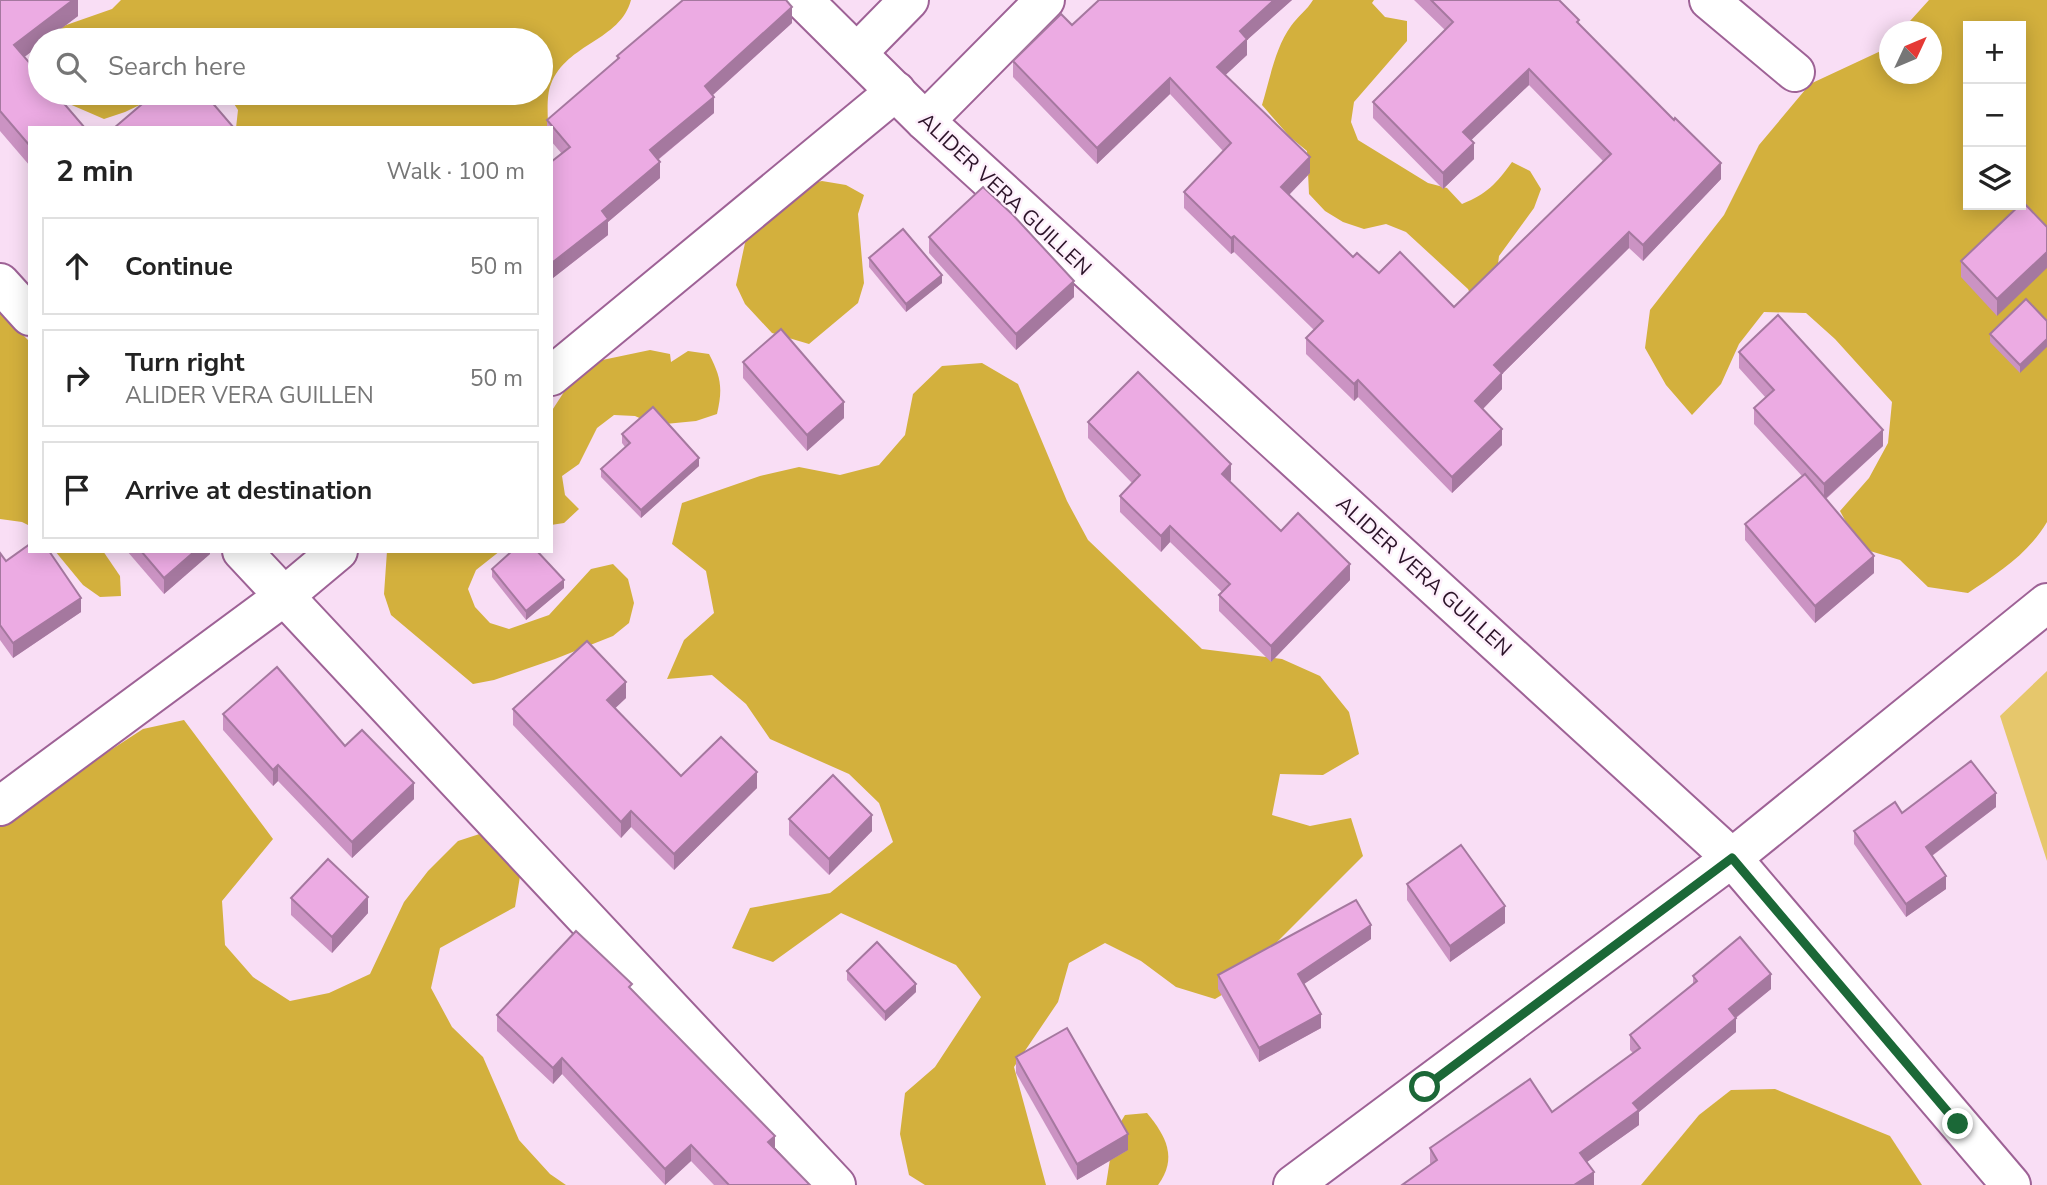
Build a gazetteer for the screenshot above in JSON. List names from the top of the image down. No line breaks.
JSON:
{"streets":{"street":["ALIDER VERA GUILLEN"]},"north":"top right","page":{"map_buttons":["+","−"],"search":"Search here","heading":["2 min","Walk · 100 m"],"list":[["Continue","50 m"],["Turn right","ALIDER VERA GUILLEN","50 m"],"Arrive at destination"]}}
